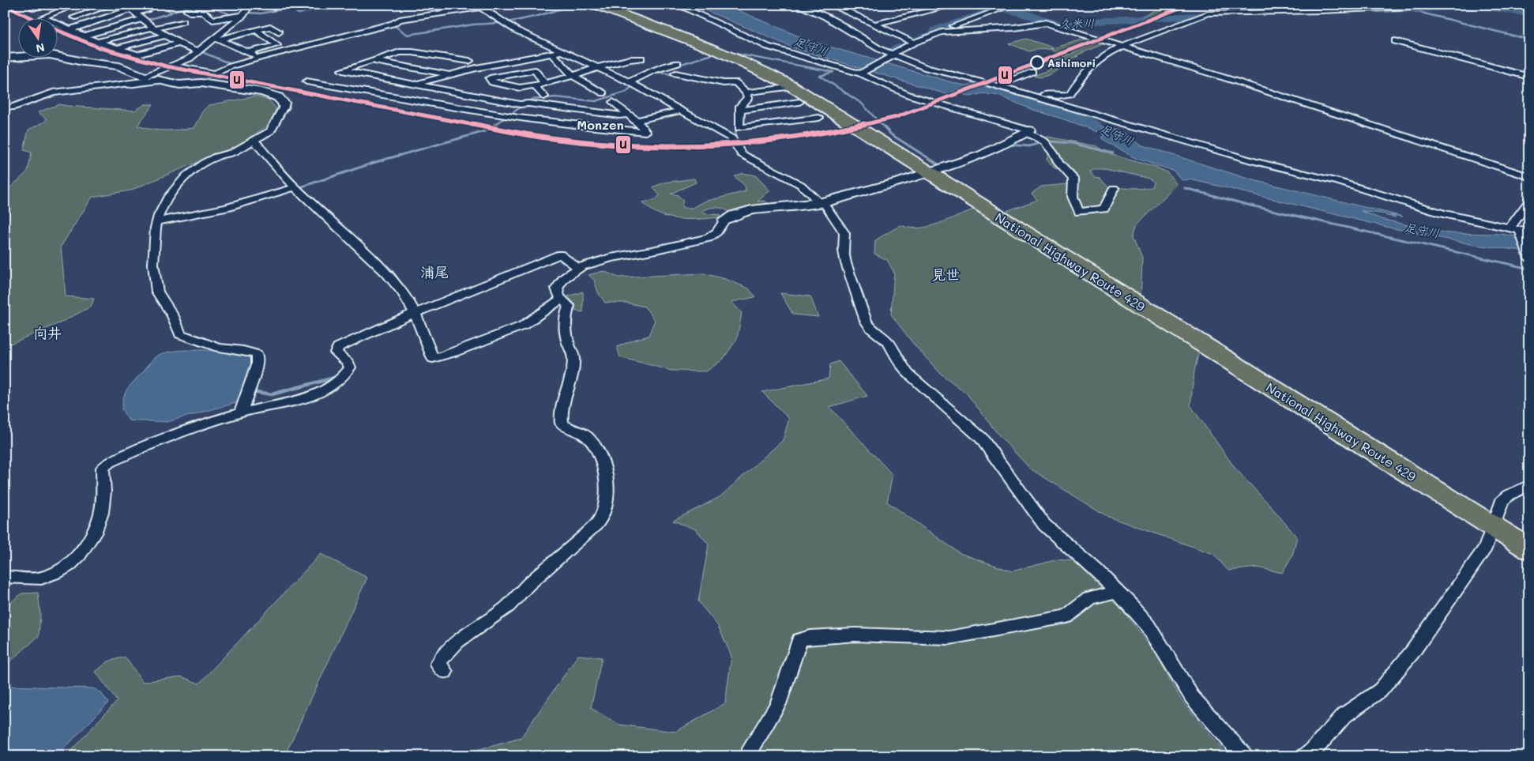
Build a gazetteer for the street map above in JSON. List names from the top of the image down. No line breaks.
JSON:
{"streets":{"highway":["National Highway Route 429"]},"districts":["Monzen","浦尾","見世","向井"],"water":["久米川","足守川"],"places":["Ashimori"],"lines":["transit line U"],"north":"bottom"}
